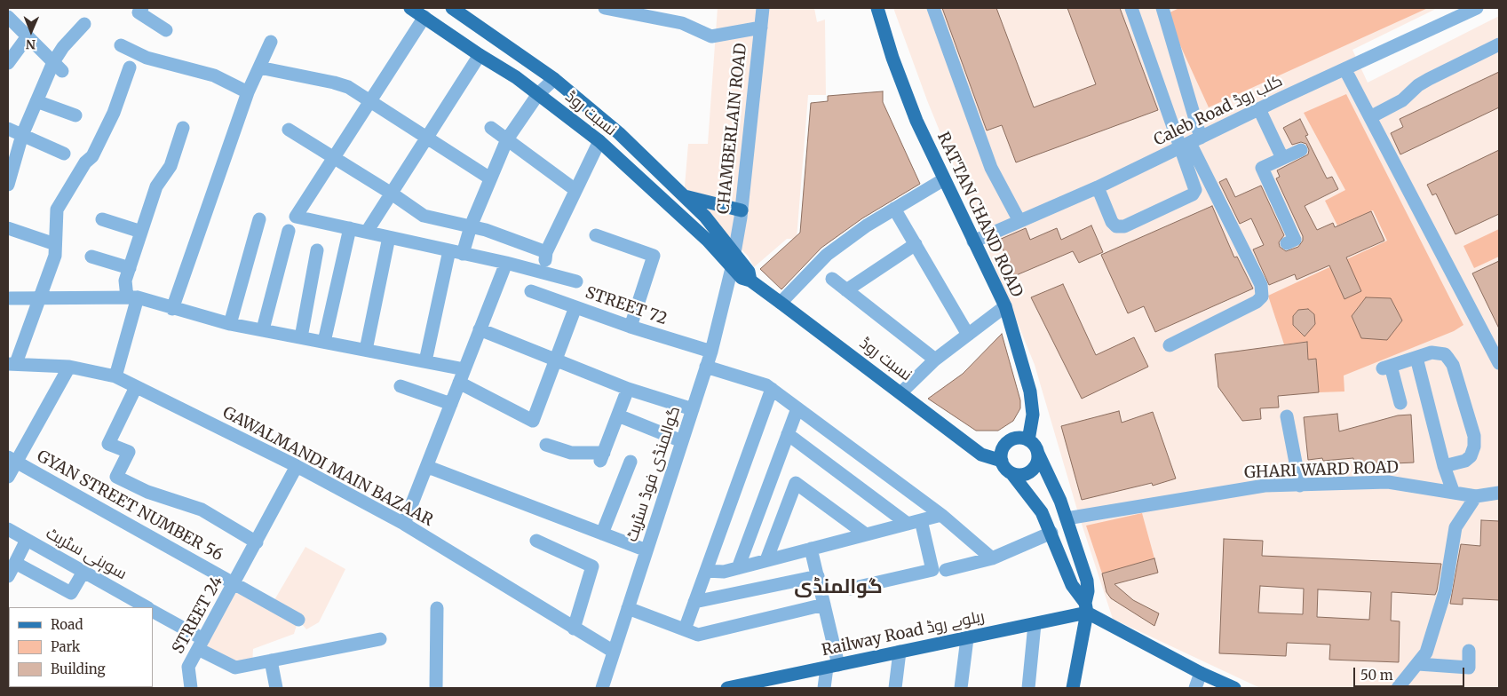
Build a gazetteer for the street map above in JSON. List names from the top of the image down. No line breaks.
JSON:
{"streets":{"main road":["نسبت روڈ","RATTAN CHAND ROAD","Railway Road ریلوے روڈ"],"street":["Caleb Road کلب روڈ","CHAMBERLAIN ROAD","STREET 72","GAWALMANDI MAIN BAZAAR","GHARI WARD ROAD","گوالمنڈی فوڈ سٹریٹ","GYAN STREET NUMBER 56","سوہنی سٹریٹ","STREET 24"]},"crossings":[["Caleb Road کلب روڈ","RATTAN CHAND ROAD"],["نسبت روڈ","CHAMBERLAIN ROAD"],["نسبت روڈ","RATTAN CHAND ROAD"],["نسبت روڈ","گوالمنڈی فوڈ سٹریٹ"],["CHAMBERLAIN ROAD","گوالمنڈی فوڈ سٹریٹ"],["STREET 72","گوالمنڈی فوڈ سٹریٹ"],["GAWALMANDI MAIN BAZAAR","گوالمنڈی فوڈ سٹریٹ"],["GAWALMANDI MAIN BAZAAR","STREET 24"],["GYAN STREET NUMBER 56","STREET 24"]],"districts":["گوالمنڈی"],"legend":["Road","Park","Building"],"scale_bar":"50 m","north":"bottom"}
